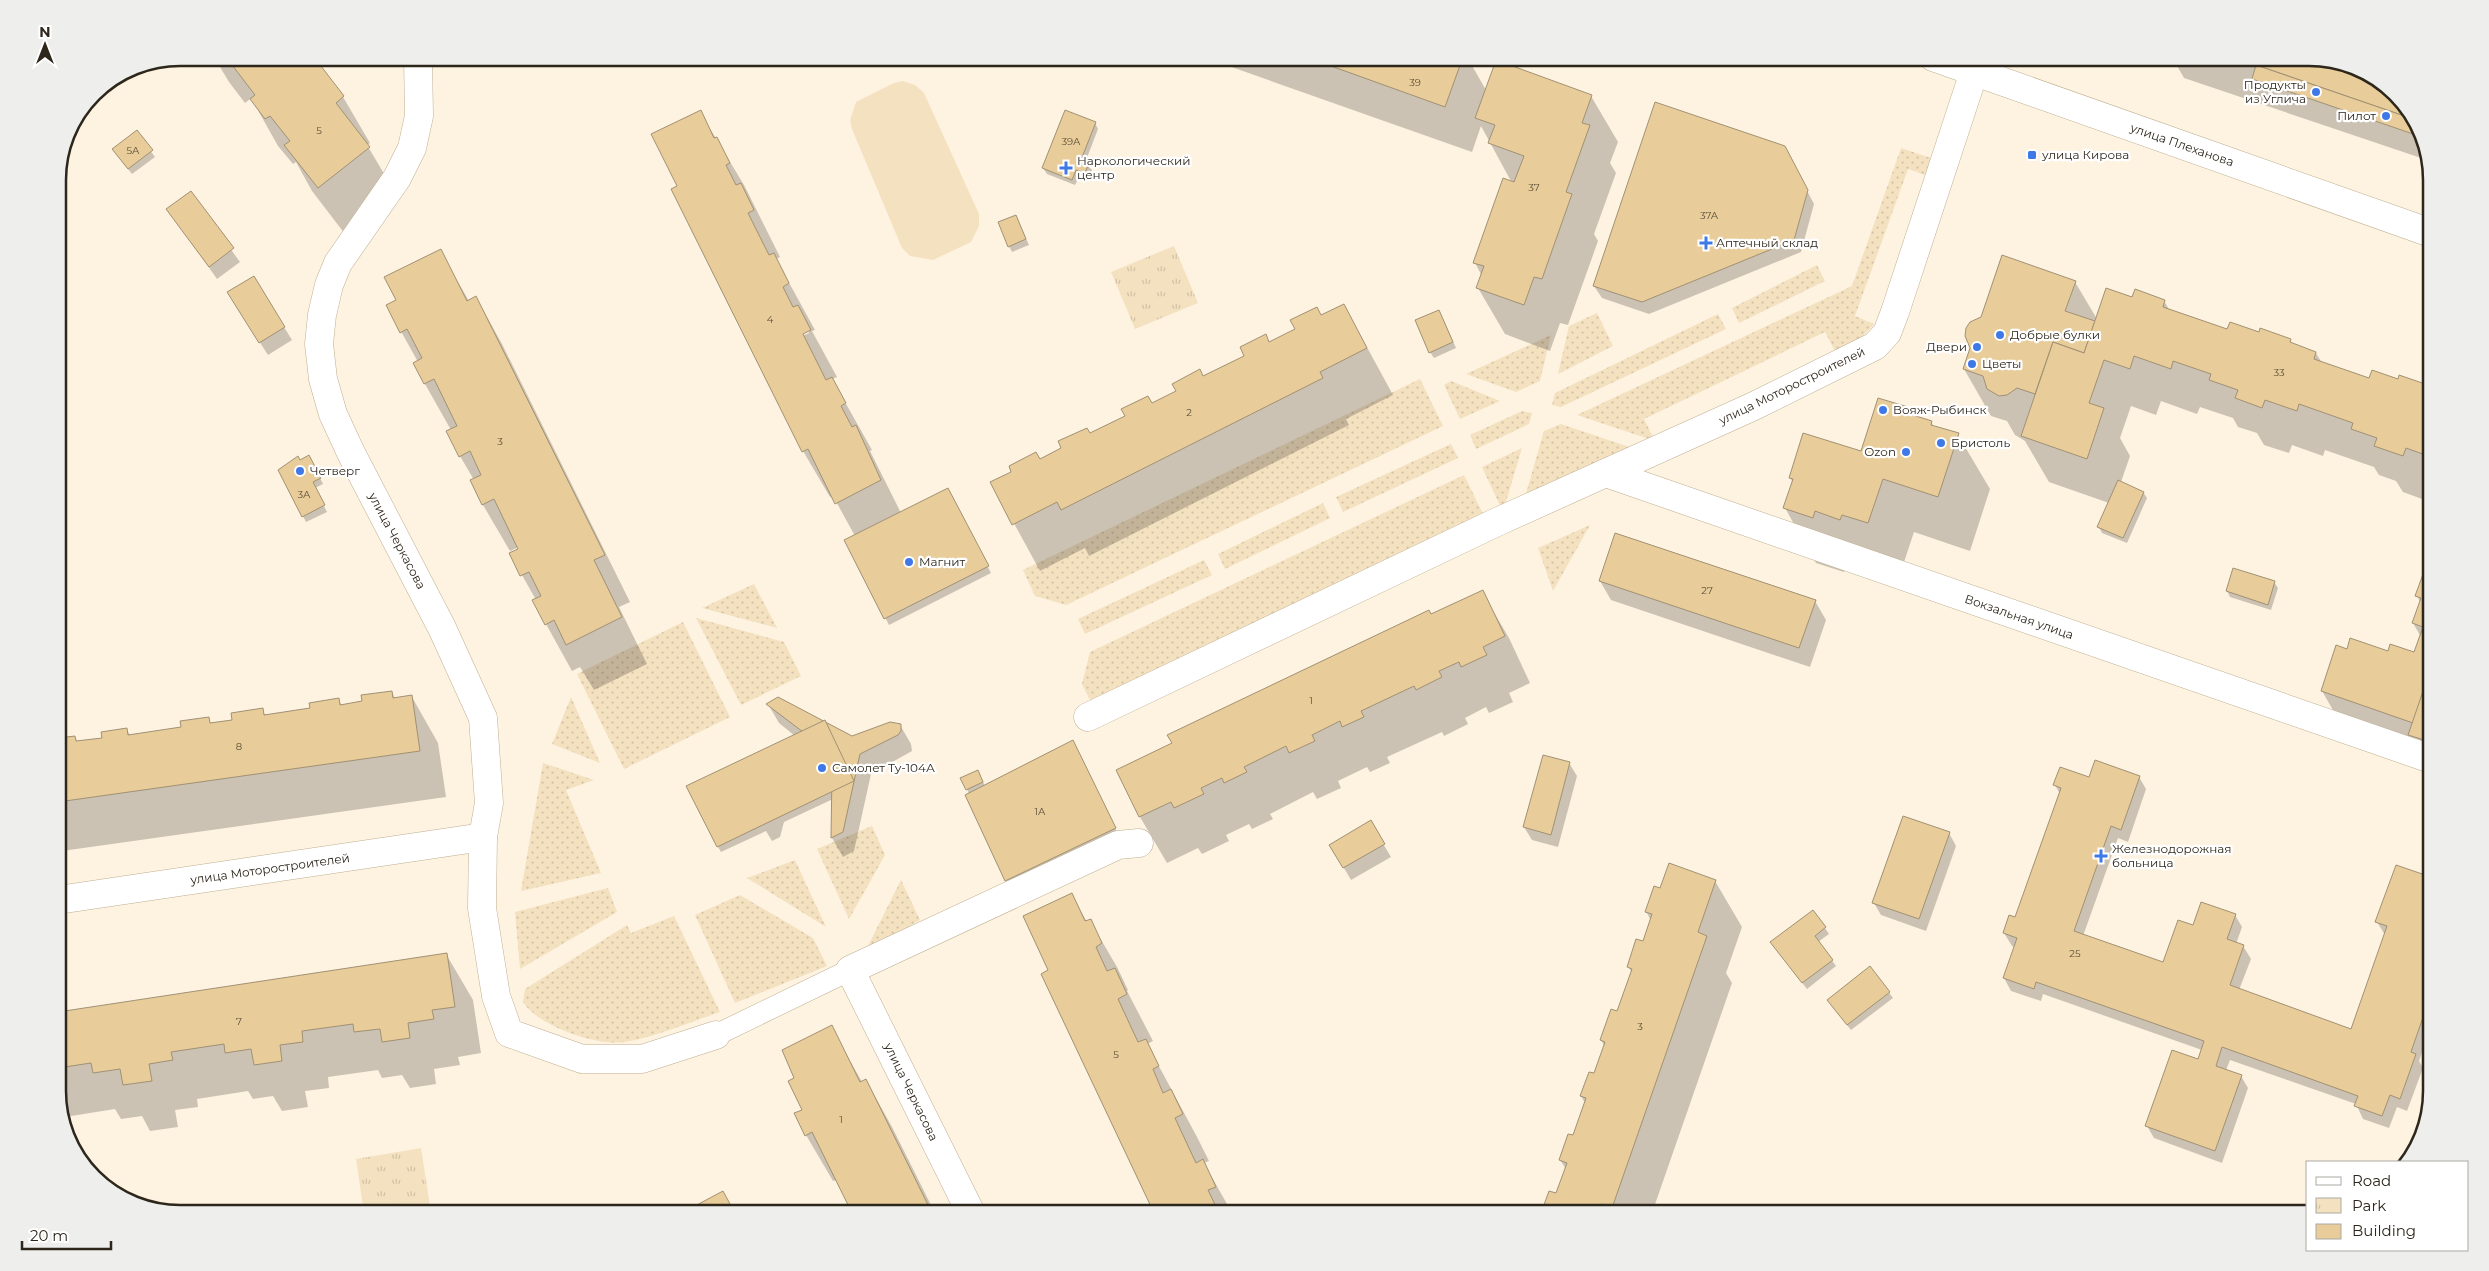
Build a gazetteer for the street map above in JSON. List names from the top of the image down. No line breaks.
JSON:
{"streets":{"street":["улица Плеханова","улица Моторостроителей","улица Черкасова","Вокзальная улица"]},"crossings":[["улица Моторостроителей","улица Черкасова"],["улица Моторостроителей","Вокзальная улица"]],"places":{"other":["Продукты из Углича","Пилот","Добрые булки","Двери","Цветы","Вояж-Рыбинск","Бристоль","Ozon","Четверг","Магнит","Самолет Ту-104А"],"transit":["улица Кирова"],"health":["Наркологический центр","Аптечный склад","Железнодорожная больница"]},"house_numbers":["39","5","39А","5А","37","37А","4","33","2","3","3А","27","1","8","1А","25","7","3","5","1"],"legend":["Road","Park","Building"],"scale_bar":"20 m","north":"top"}
